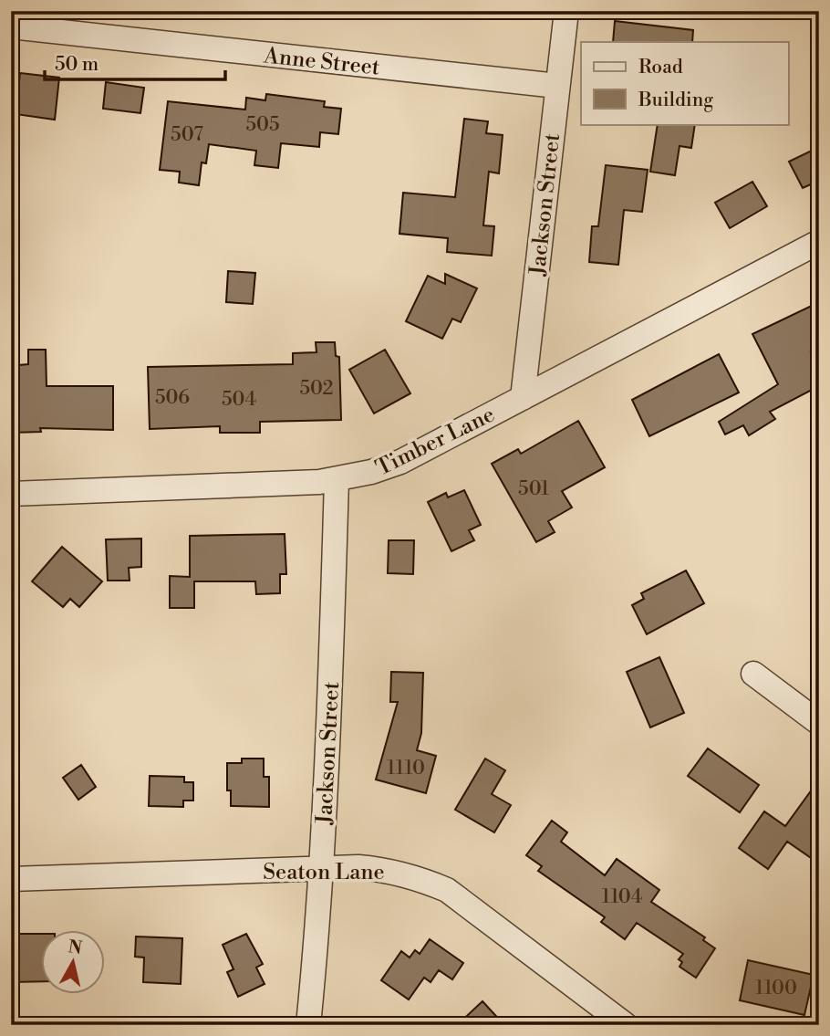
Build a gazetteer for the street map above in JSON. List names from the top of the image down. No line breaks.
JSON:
{"streets":{"street":["Anne Street","Jackson Street","Timber Lane","Seaton Lane"]},"crossings":[["Anne Street","Jackson Street"],["Jackson Street","Timber Lane"],["Jackson Street","Seaton Lane"]],"house_numbers":["505","507","502","506","504","501","1110","1104","1100"],"legend":["Road","Building"],"scale_bar":"50 m","north":"top"}
